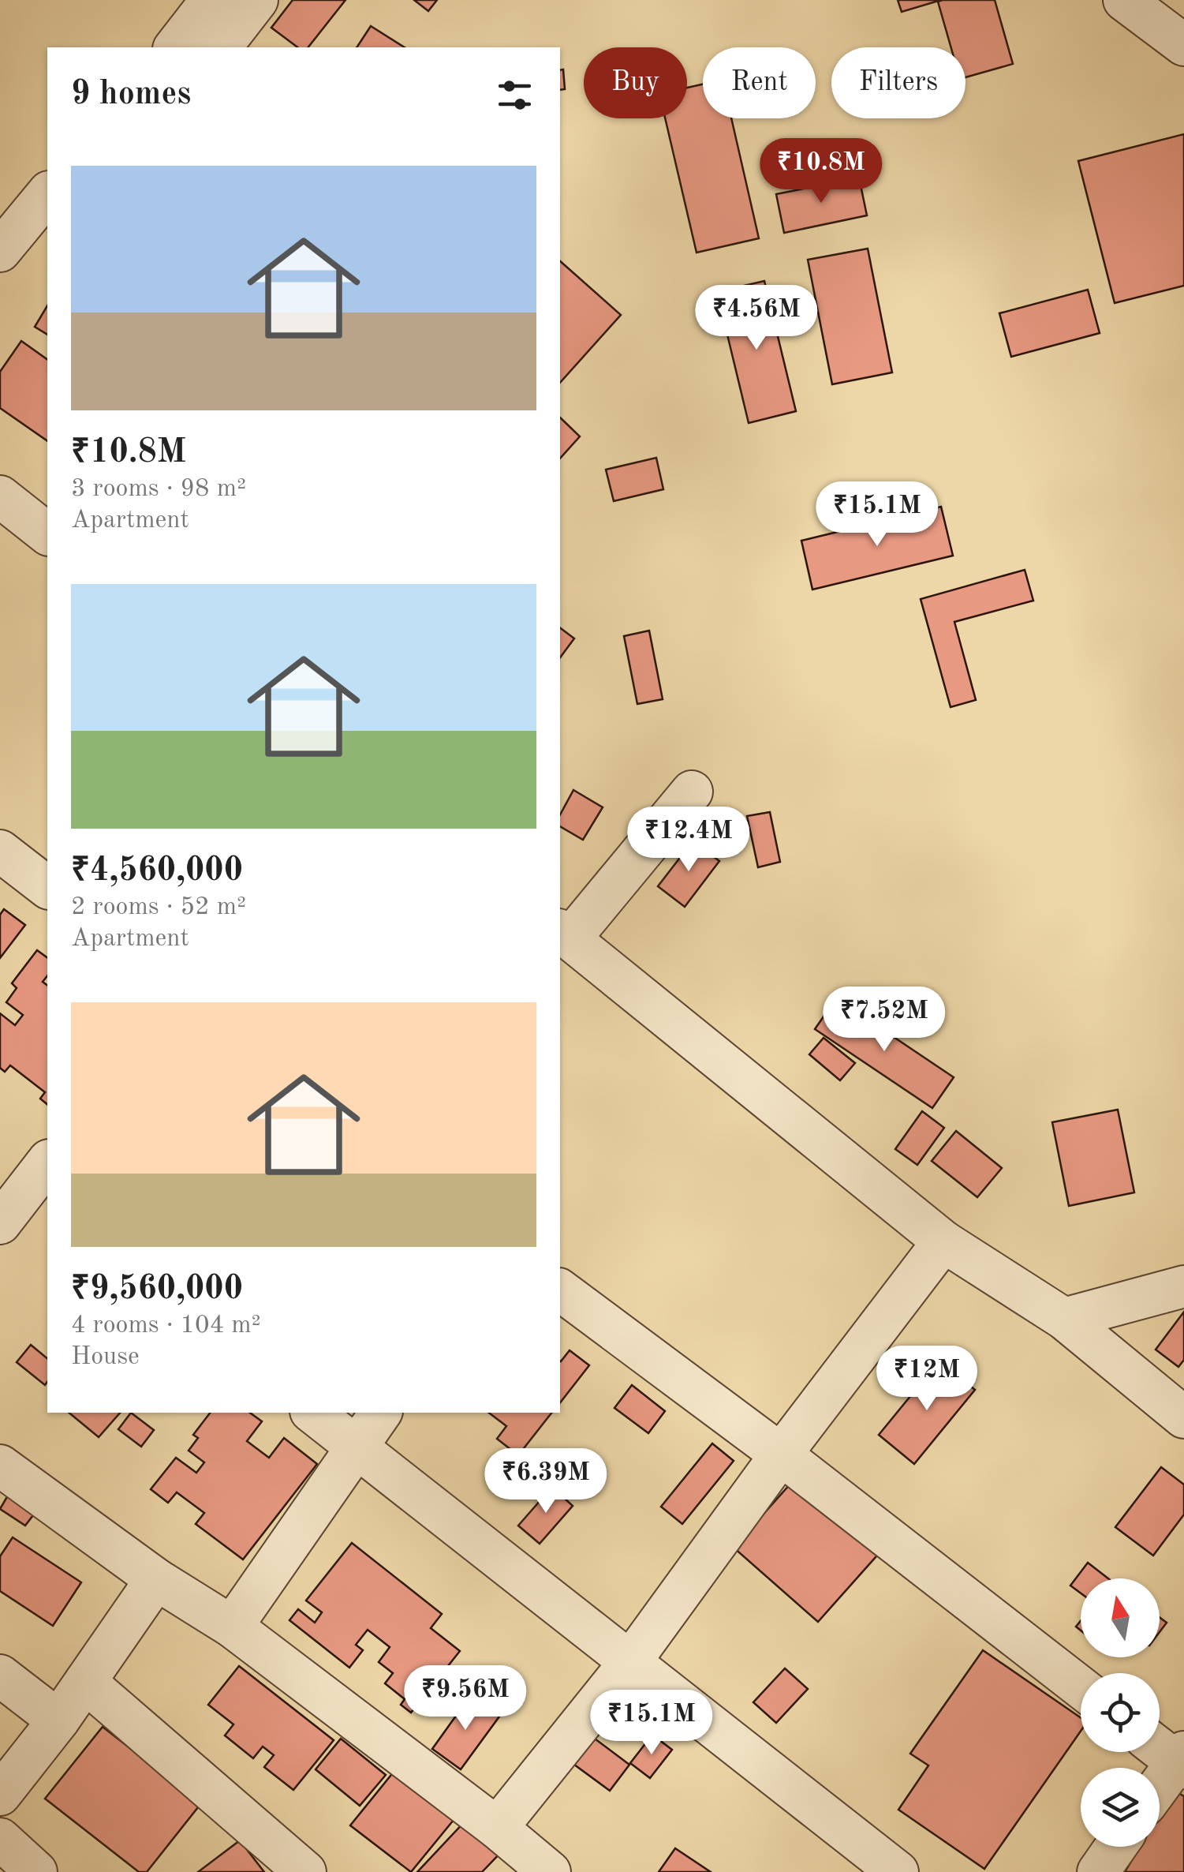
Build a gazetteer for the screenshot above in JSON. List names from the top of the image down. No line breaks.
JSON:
{"north":"top","page":{"chip":["Buy","Rent","Filters"],"heading":"9 homes","price":["₹10.8M","₹4.56M","₹15.1M","₹12.4M","₹7.52M","₹12M","₹6.39M","₹9.56M","₹15.1M"],"list":[{"name":"₹10.8M","note":"3 rooms · 98 m² · Apartment"},{"name":"₹4,560,000","note":"2 rooms · 52 m² · Apartment"},{"name":"₹9,560,000","note":"4 rooms · 104 m² · House"}]}}
